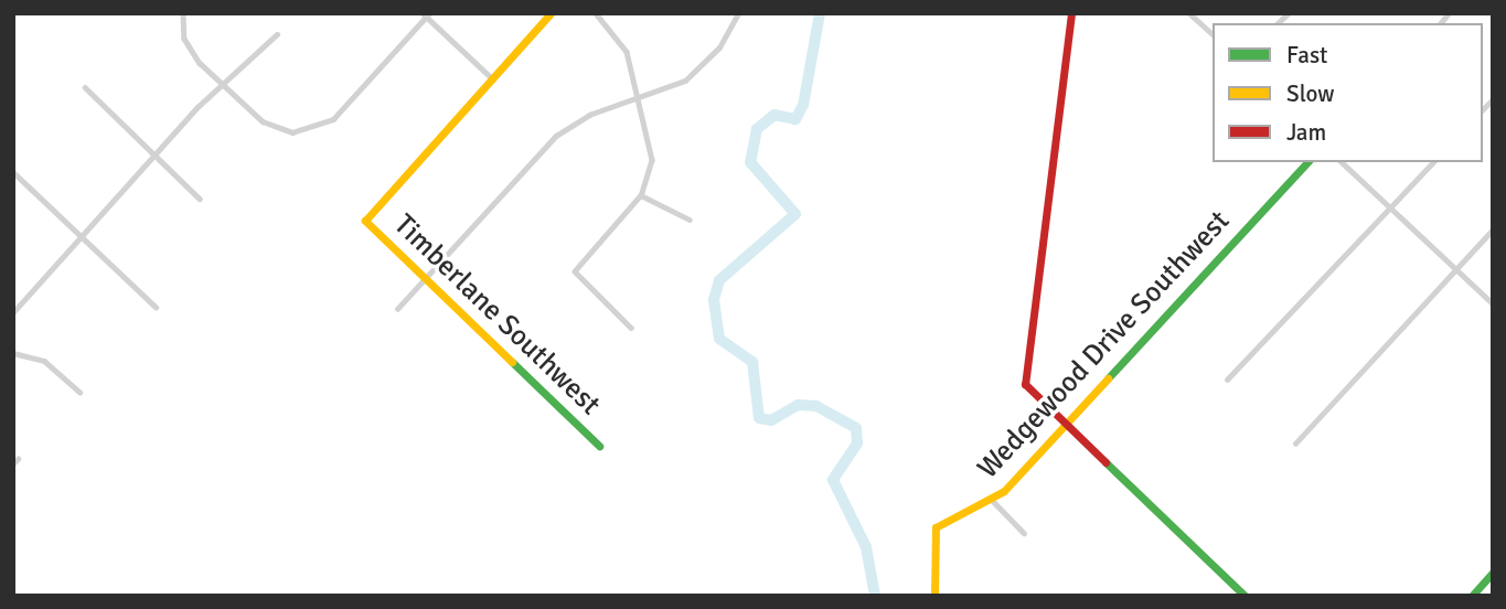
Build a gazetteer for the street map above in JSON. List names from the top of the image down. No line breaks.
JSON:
{"streets":{"street":["Timberlane Southwest","Wedgewood Drive Southwest"]},"legend":["Fast","Slow","Jam"]}
